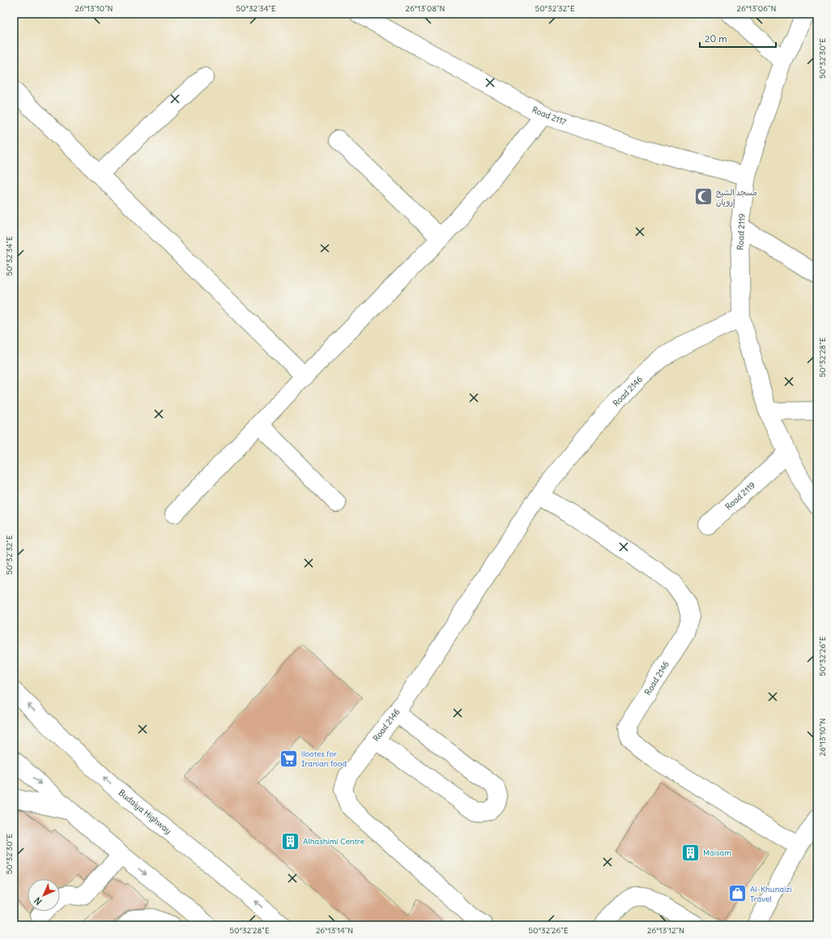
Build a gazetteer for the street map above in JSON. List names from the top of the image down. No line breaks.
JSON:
{"streets":{"street":["Road 2117","Road 2119","Road 2146","Budaiya Highway"]},"crossings":[["Road 2117","Road 2119"],["Road 2119","Road 2146"]],"places":{"mosque":["مسجد الشيخ إرويان"],"supermarket":["llootes for Iranian food"],"building":["Alhashimi Centre","Maisam"],"shop":["Al-Khunaizi Travel"]},"scale_bar":"20 m","north":"bottom left","coordinates":["26°13'10\"N","50°32'34\"E","26°13'08\"N","50°32'32\"E","26°13'06\"N","50°32'30\"E","50°32'28\"E","50°32'26\"E","26°13'14\"N","26°13'12\"N"]}
